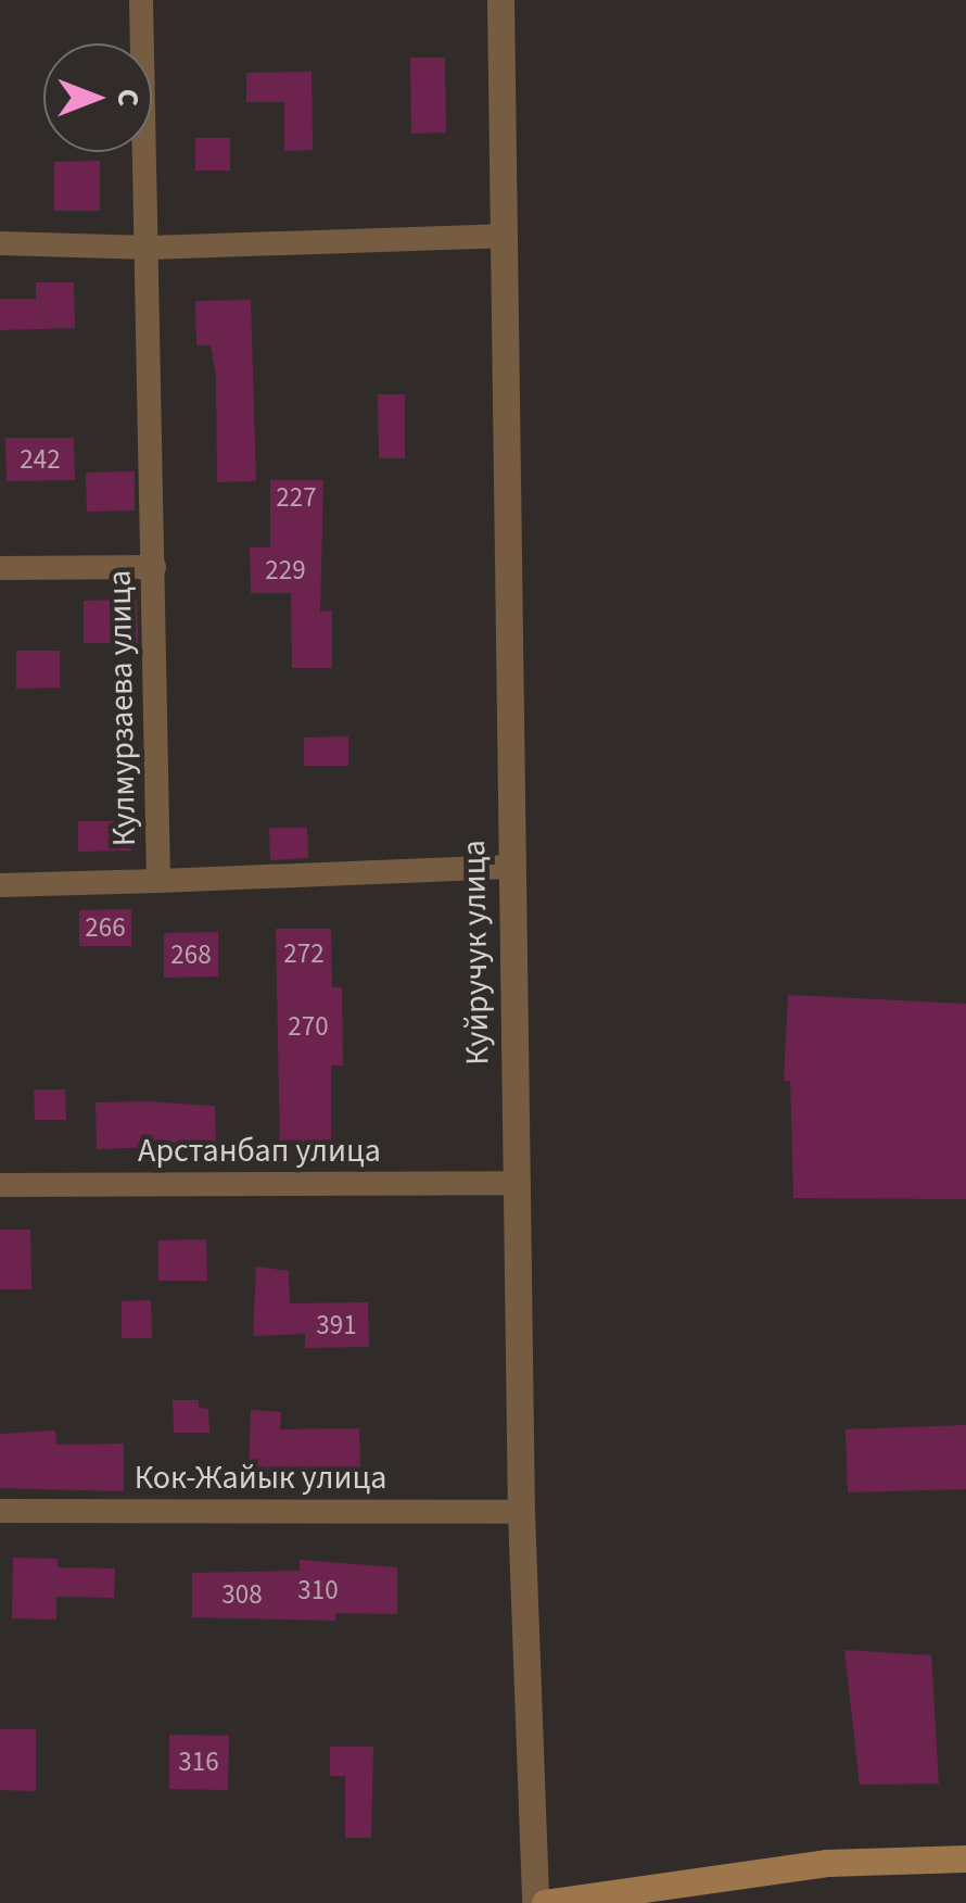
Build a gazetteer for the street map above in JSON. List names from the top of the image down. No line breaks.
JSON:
{"streets":{"street":["Кулмурзаева улица","Куйручук улица","Арстанбап улица","Кок-Жайык улица"]},"crossings":[["Кулмурзаева улица","Куйручук улица"],["Куйручук улица","Арстанбап улица"],["Куйручук улица","Кок-Жайык улица"]],"house_numbers":["242","227","229","266","272","268","270","391","310","308","316"],"north":"right"}
